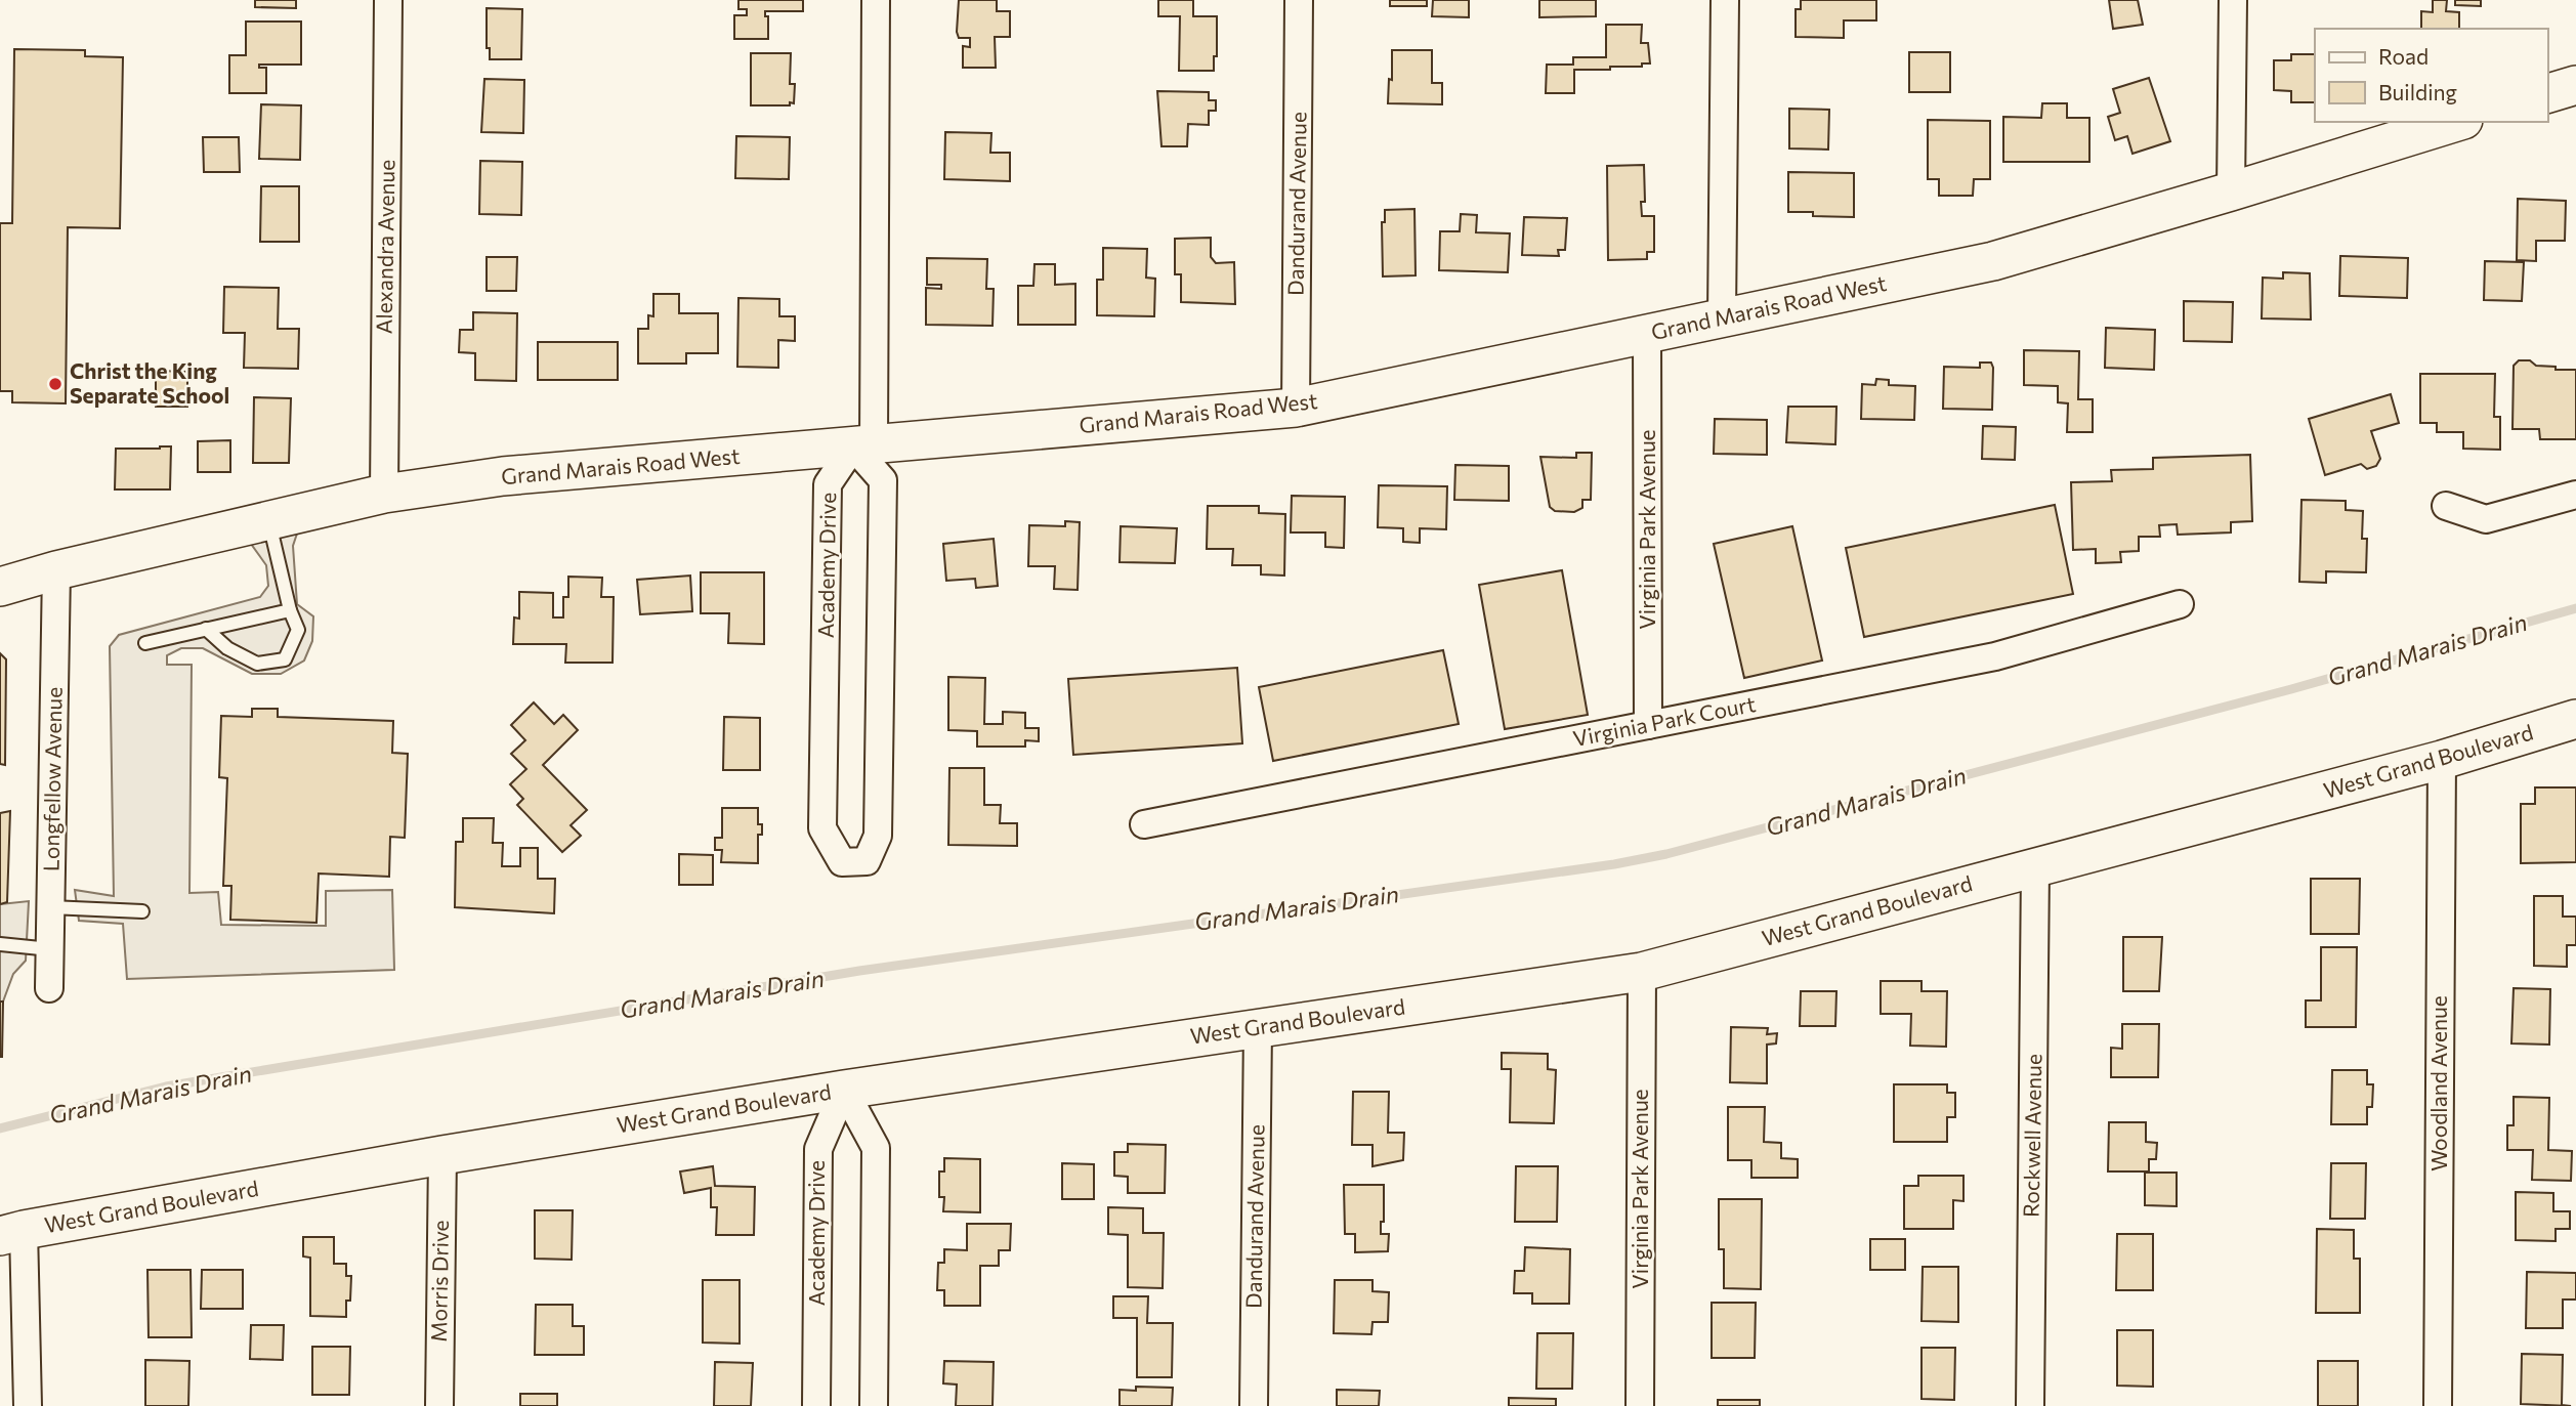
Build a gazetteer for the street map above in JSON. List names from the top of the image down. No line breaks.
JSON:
{"streets":{"street":["Dandurand Avenue","Alexandra Avenue","Grand Marais Road West","Virginia Park Avenue","Academy Drive","Virginia Park Court","West Grand Boulevard","Longfellow Avenue","Woodland Avenue","Rockwell Avenue","Morris Drive"]},"crossings":[["Dandurand Avenue","Grand Marais Road West"],["Dandurand Avenue","West Grand Boulevard"],["Alexandra Avenue","Grand Marais Road West"],["Grand Marais Road West","Virginia Park Avenue"],["Grand Marais Road West","Academy Drive"],["Grand Marais Road West","Longfellow Avenue"],["Virginia Park Avenue","Virginia Park Court"],["Virginia Park Avenue","West Grand Boulevard"],["Academy Drive","West Grand Boulevard"],["West Grand Boulevard","Woodland Avenue"],["West Grand Boulevard","Rockwell Avenue"],["West Grand Boulevard","Morris Drive"]],"water":["Grand Marais Drain"],"places":["Christ the King Separate School"],"legend":["Road","Building"]}
